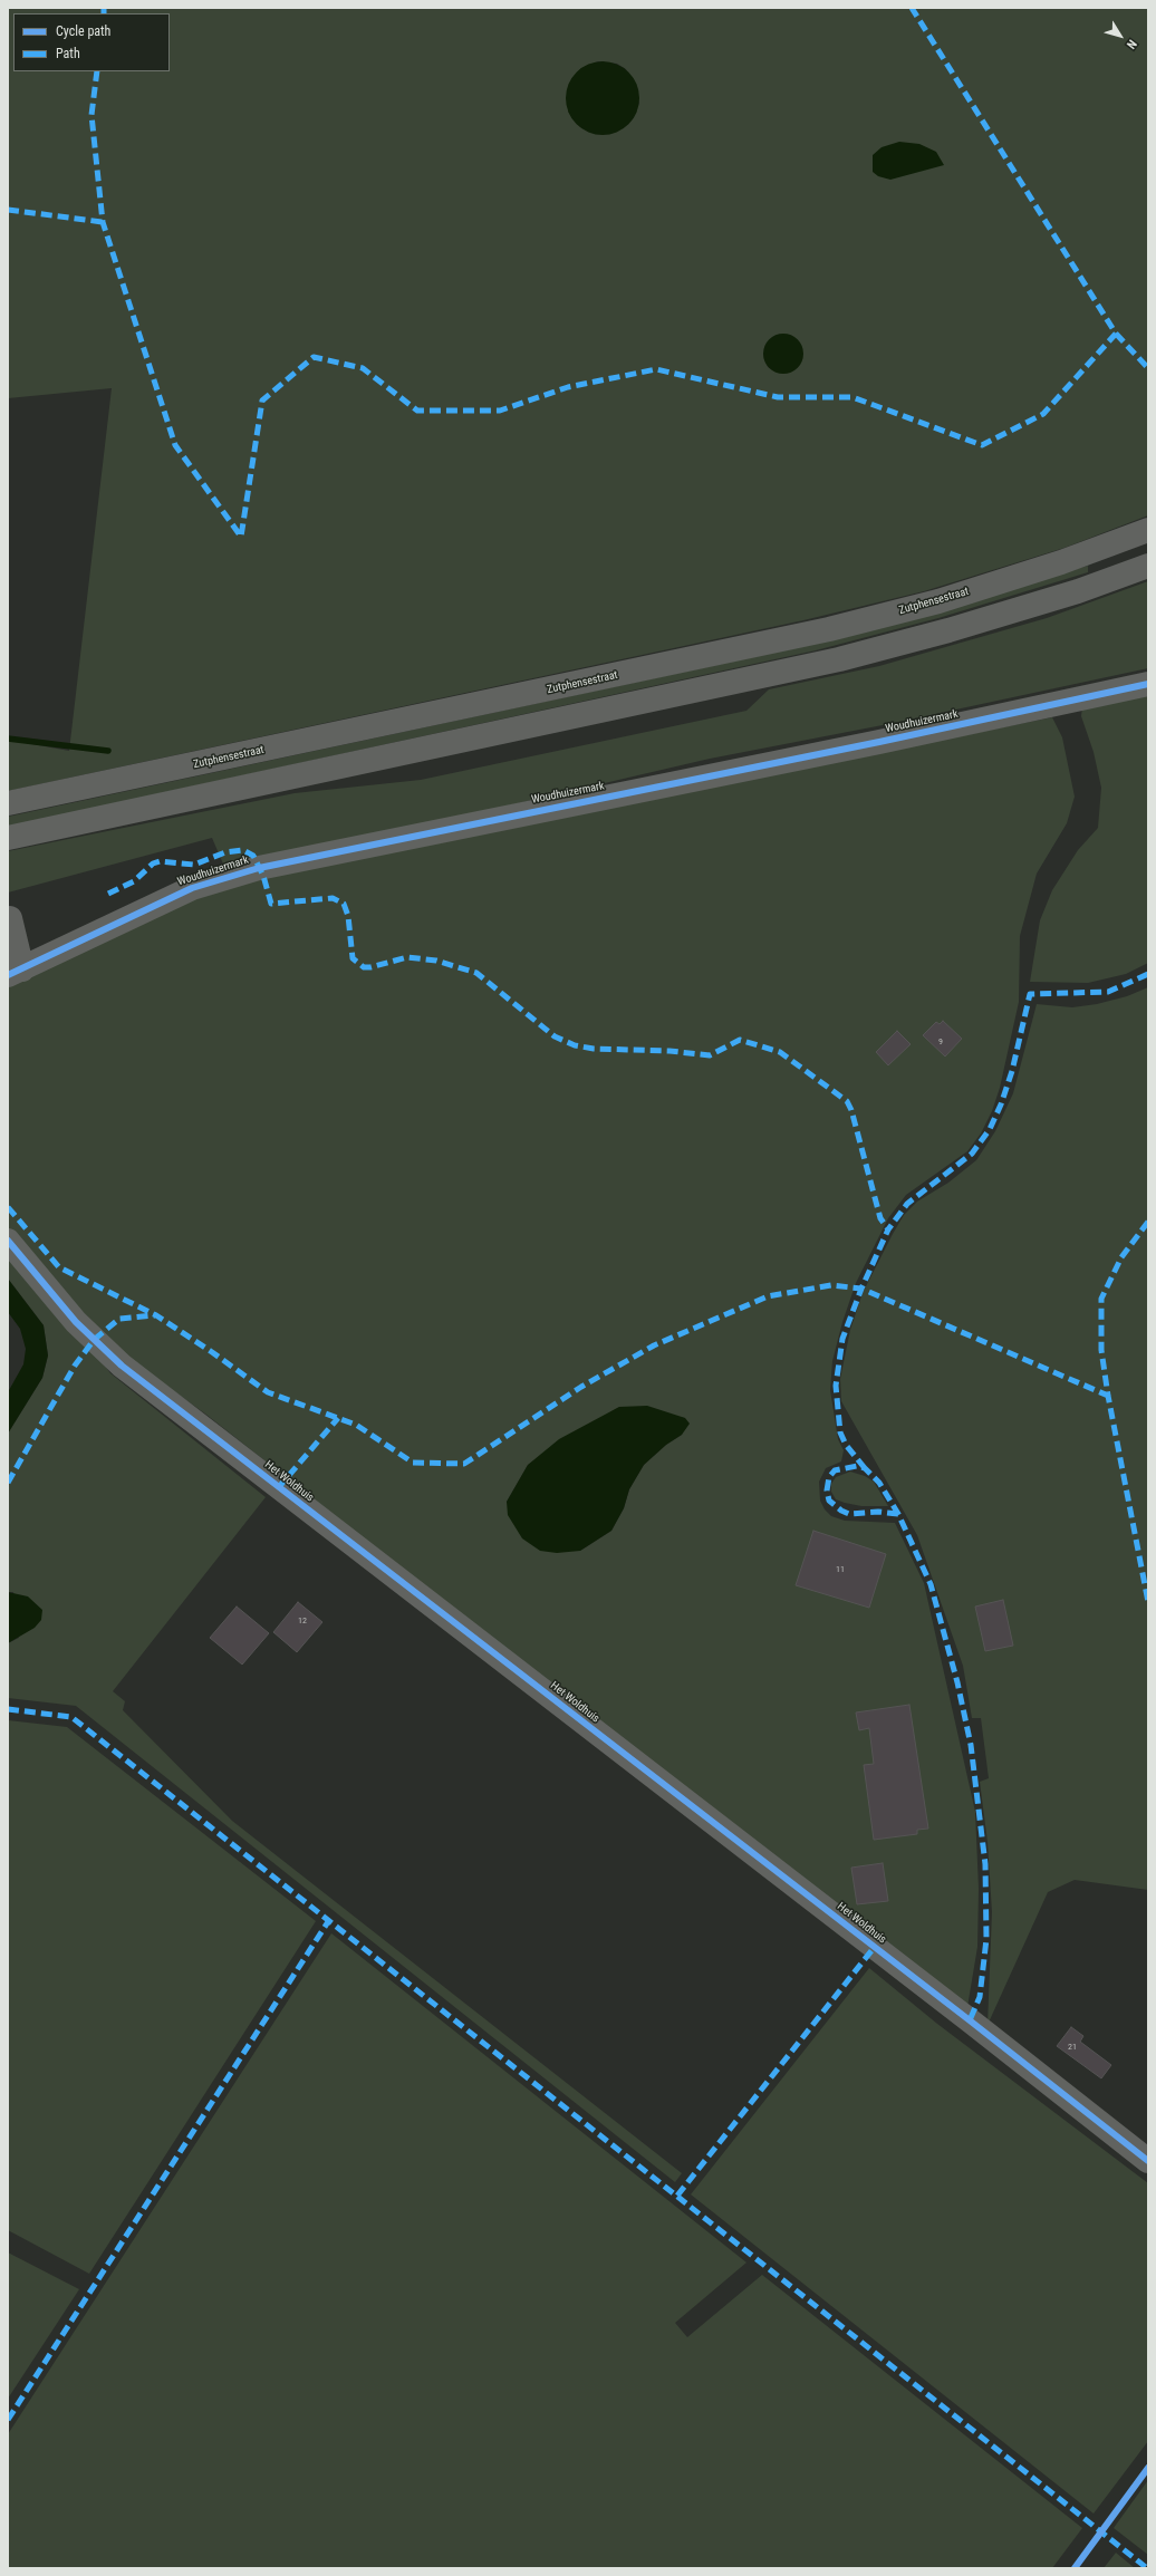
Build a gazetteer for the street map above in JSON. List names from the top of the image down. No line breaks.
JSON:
{"streets":{"street":["Zutphensestraat","Woudhuizermark","Het Woldhuis"]},"house_numbers":["9","11","12","21"],"legend":["Cycle path","Path"],"north":"bottom right"}
